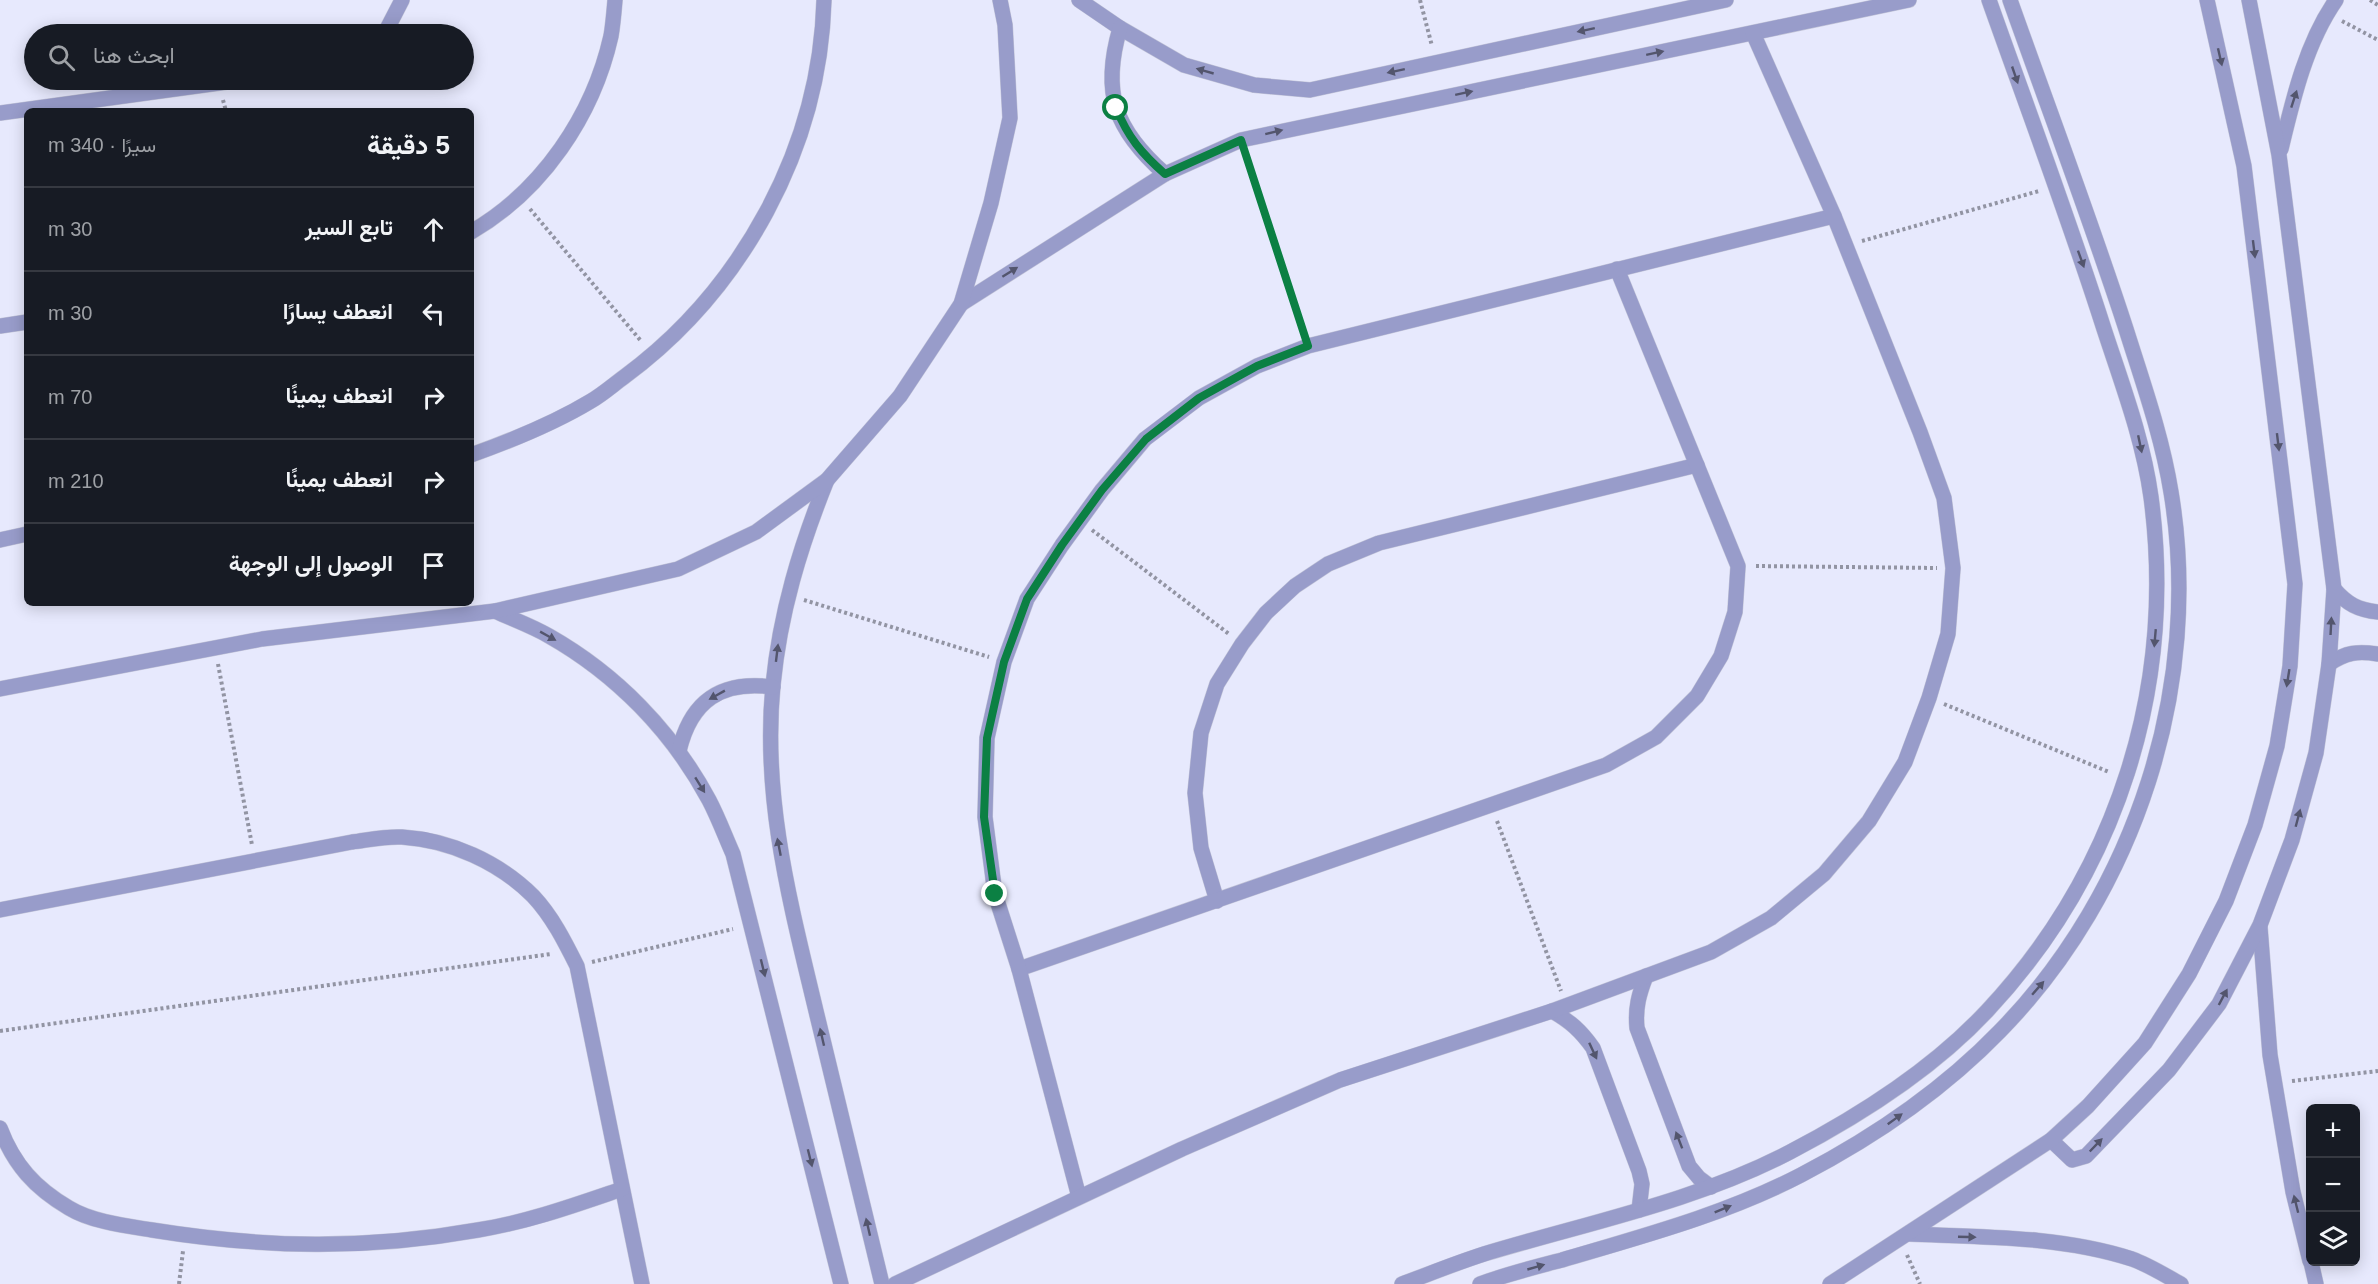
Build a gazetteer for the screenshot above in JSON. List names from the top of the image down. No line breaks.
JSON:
{"page":{"search":"ابحث هنا","heading":["5 دقيقة","سيرًا · 340 m"],"list":[["تابع السير","30 m"],["انعطف يسارًا","30 m"],["انعطف يمينًا","70 m"],["انعطف يمينًا","210 m"],"الوصول إلى الوجهة"],"map_buttons":["+","−"]}}
